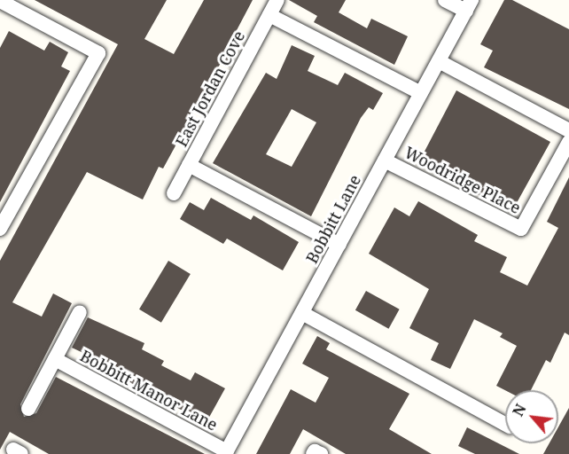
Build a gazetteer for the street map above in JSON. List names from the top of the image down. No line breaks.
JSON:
{"streets":{"street":["East Jordan Cove","Woodridge Place","Bobbitt Lane","Bobbitt Manor Lane"]},"crossings":[["Woodridge Place","Bobbitt Lane"],["Bobbitt Lane","Bobbitt Manor Lane"]],"north":"top left"}
